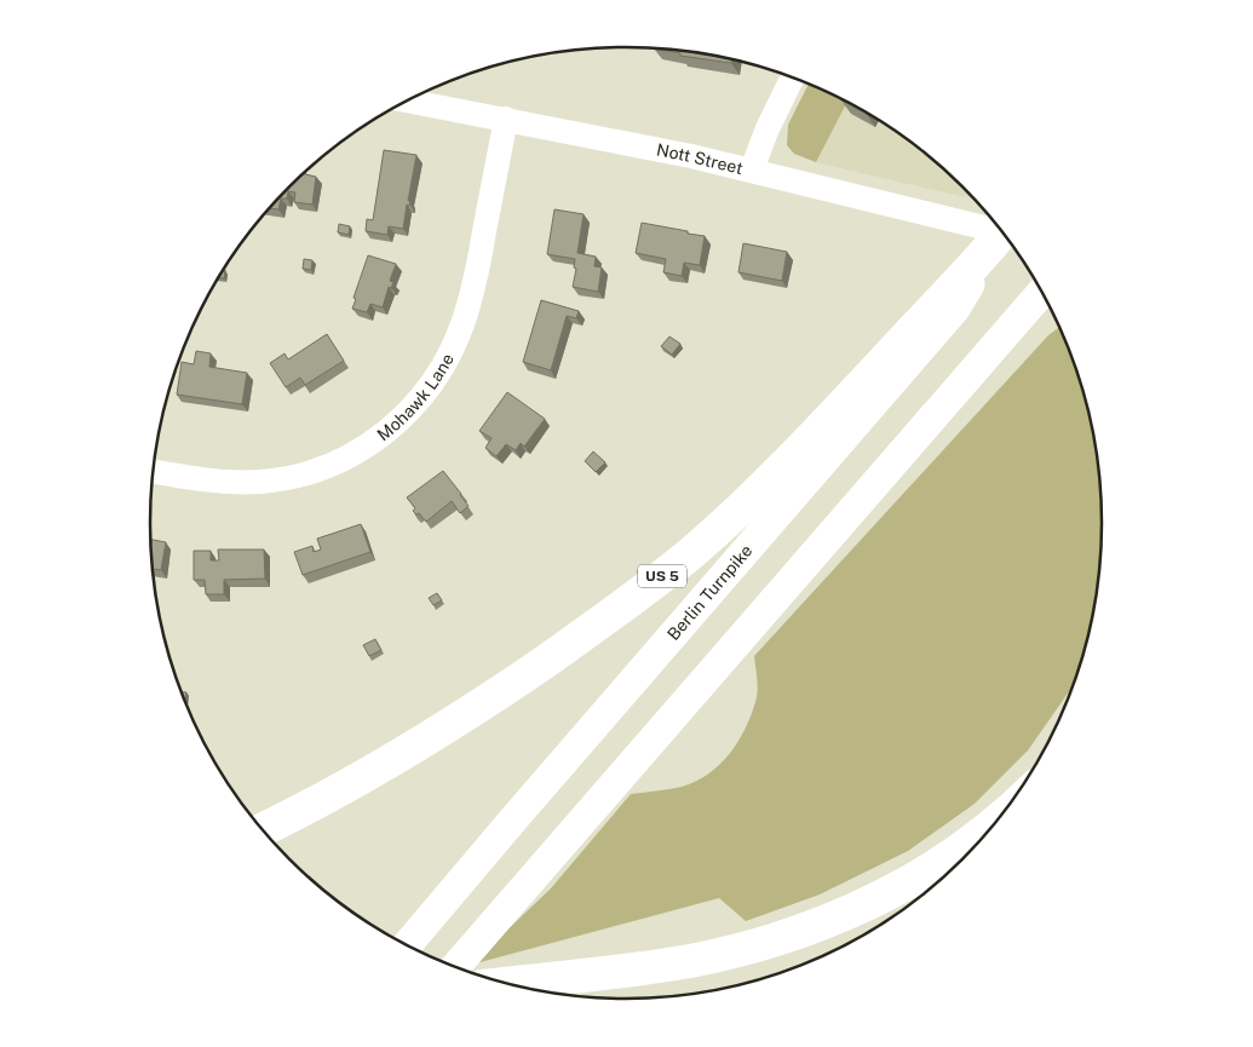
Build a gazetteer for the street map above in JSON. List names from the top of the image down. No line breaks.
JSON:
{"streets":{"highway":["US 5"],"main road":["Berlin Turnpike"],"street":["Nott Street","Mohawk Lane"]},"crossings":[["Nott Street","Mohawk Lane"]]}
